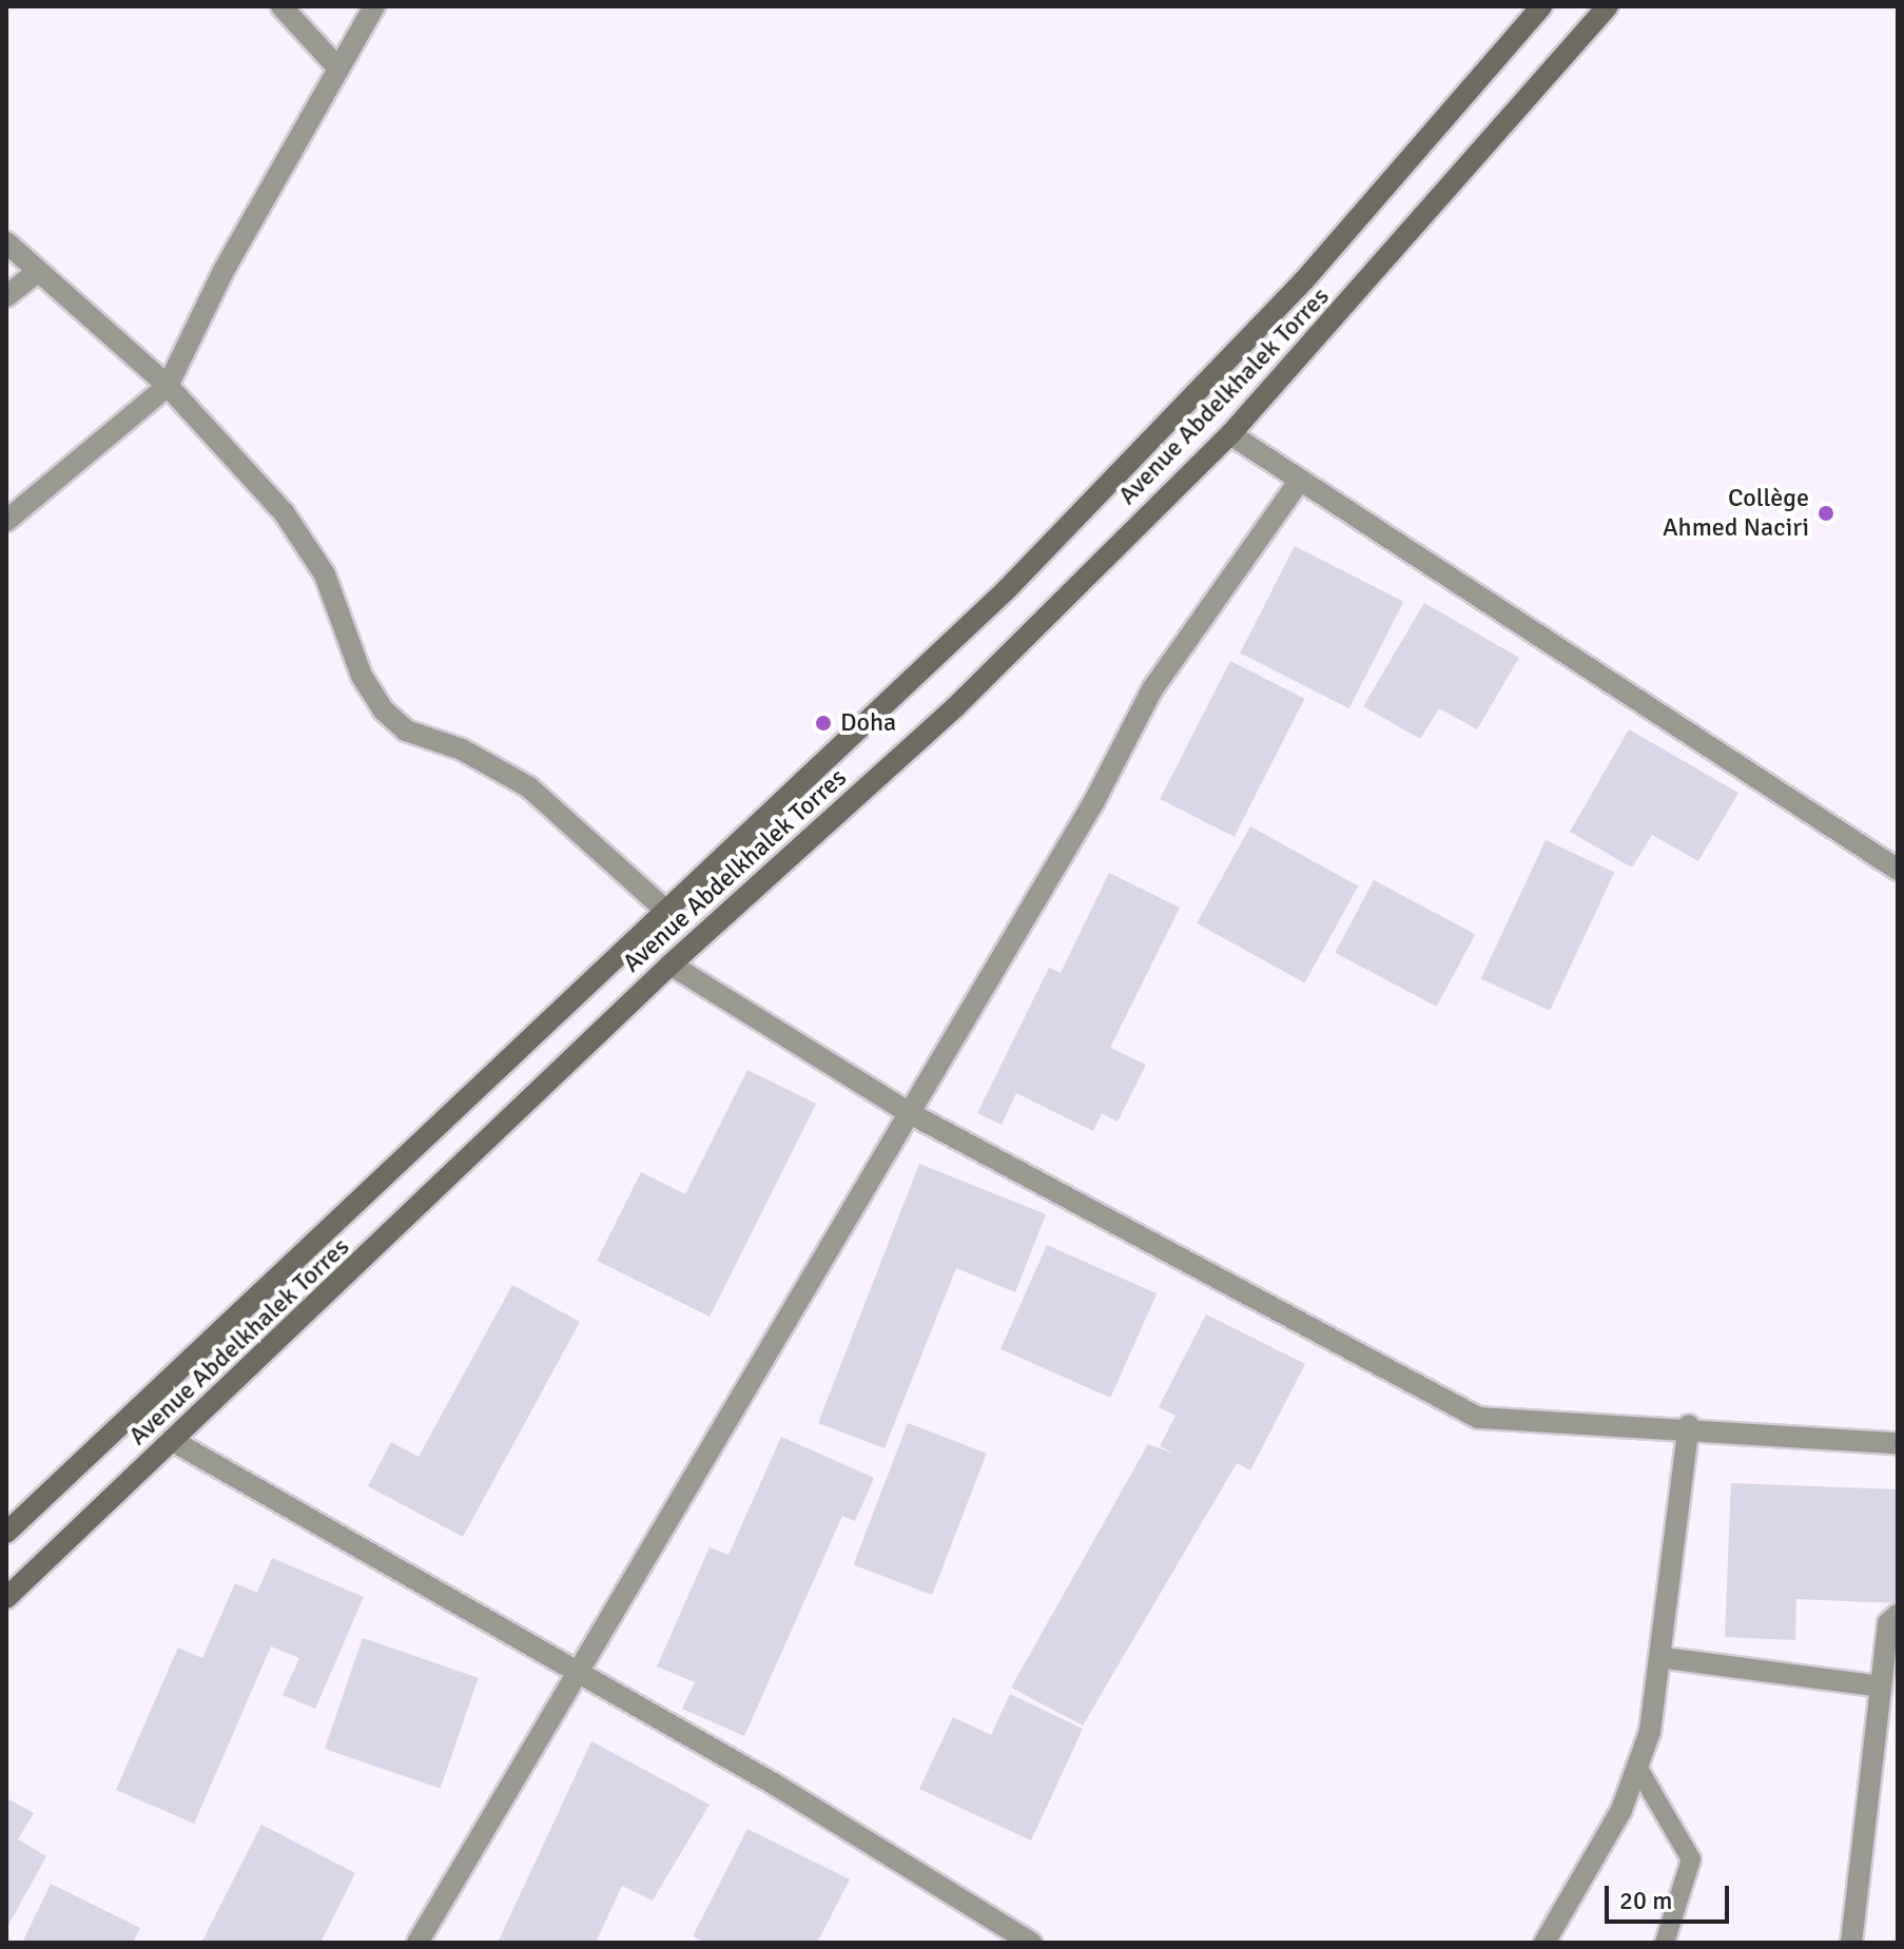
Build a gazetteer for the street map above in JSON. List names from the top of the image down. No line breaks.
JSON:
{"streets":{"street":["Avenue Abdelkhalek Torres"]},"places":["Collège Ahmed Naciri","Doha"],"scale_bar":"20 m"}
